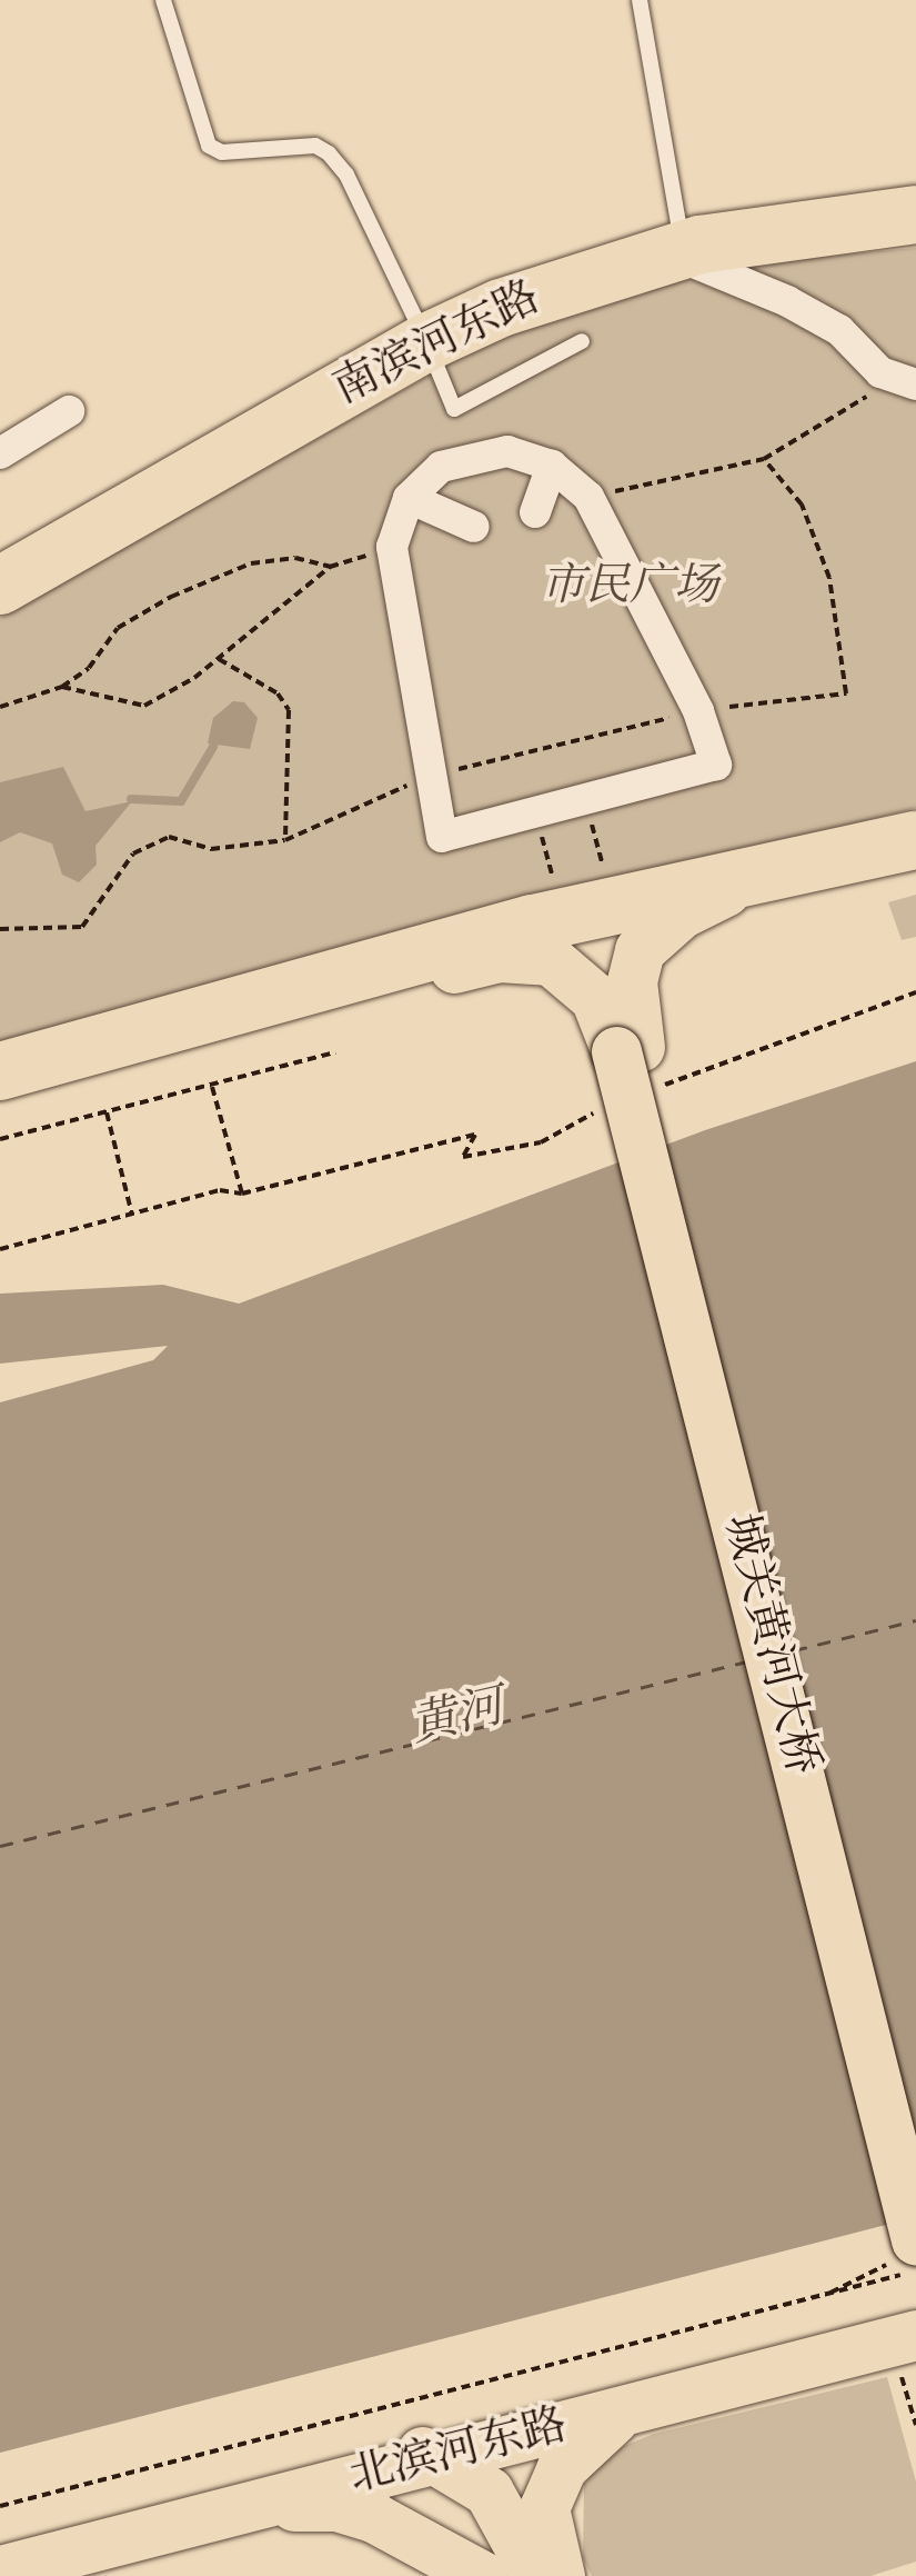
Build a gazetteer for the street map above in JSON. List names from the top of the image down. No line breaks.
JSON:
{"streets":{"highway":["南滨河东路"],"main road":["城关黄河大桥","北滨河东路"]},"crossings":[["城关黄河大桥","北滨河东路"]],"water":["黄河"],"parks":["市民广场"]}
